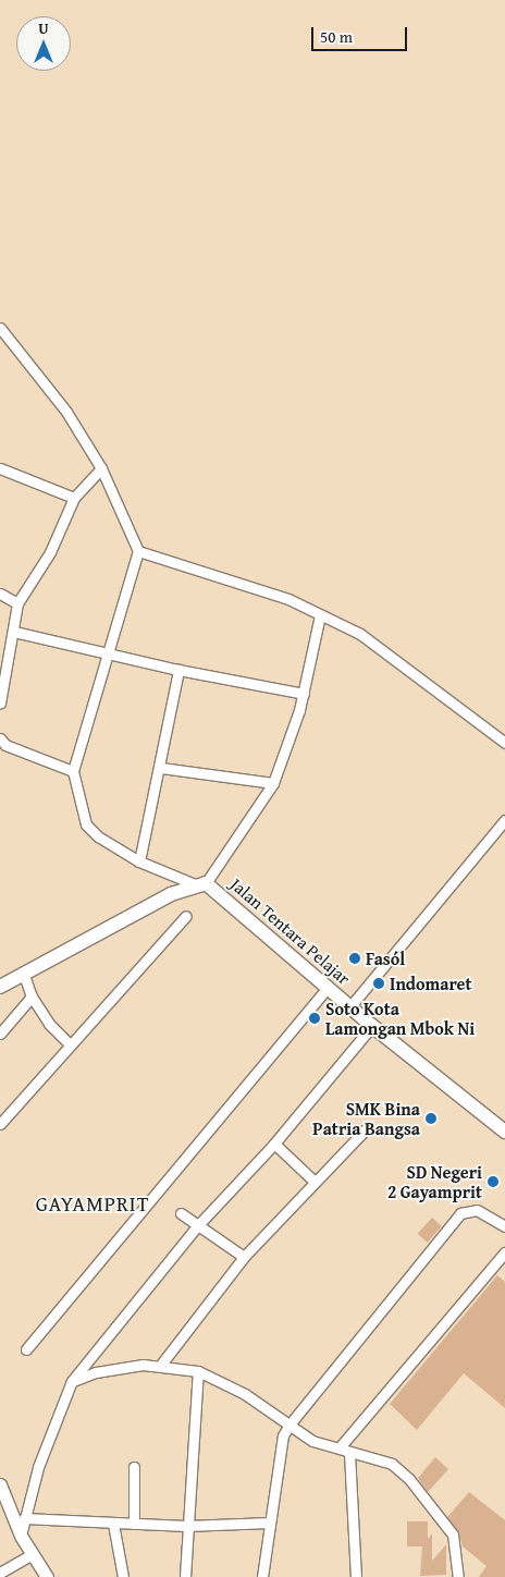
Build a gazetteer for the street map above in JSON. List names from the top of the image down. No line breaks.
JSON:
{"streets":{"main road":["Jalan Tentara Pelajar"]},"districts":["GAYAMPRIT"],"places":["Fasól","Indomaret","Soto Kota Lamongan Mbok Ni","SMK Bina Patria Bangsa","SD Negeri 2 Gayamprit"],"scale_bar":"50 m","north":"top"}
